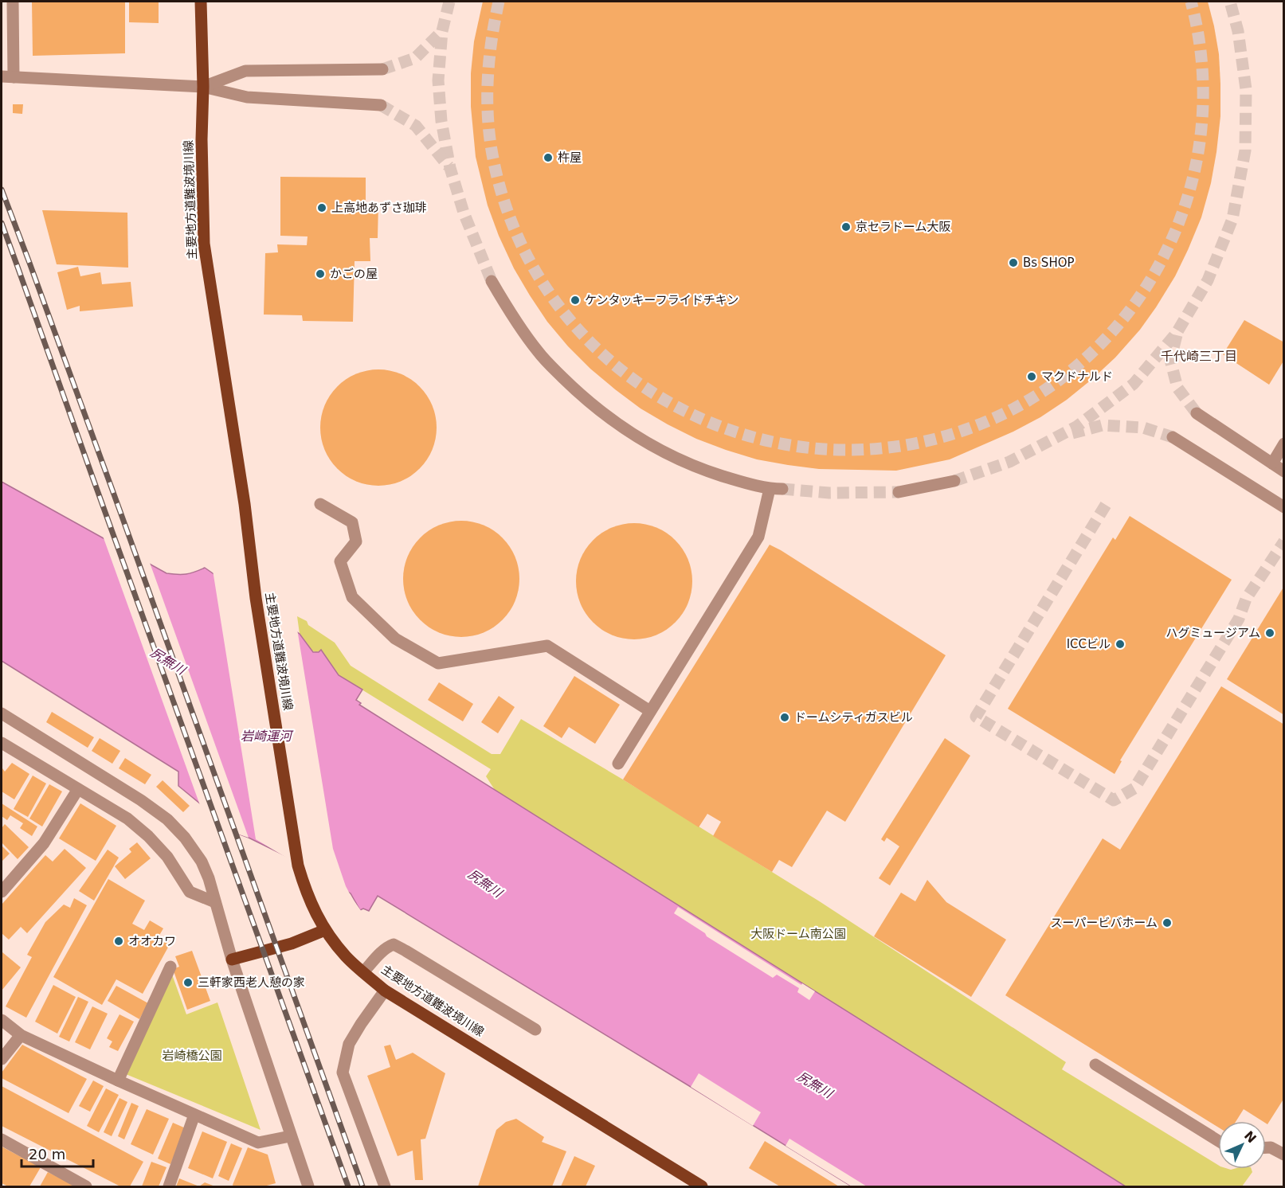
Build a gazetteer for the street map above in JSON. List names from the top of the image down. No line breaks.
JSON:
{"streets":{"main road":["主要地方道難波境川線"]},"districts":["千代崎三丁目"],"water":["尻無川","岩崎運河"],"parks":["大阪ドーム南公園","岩崎橋公園"],"places":["杵屋","上高地あずさ珈琲","京セラドーム大阪","Bs SHOP","かごの屋","ケンタッキーフライドチキン","マクドナルド","ハグミュージアム","ICCビル","ドームシティガスビル","スーパービバホーム","オオカワ","三軒家西老人憩の家"],"scale_bar":"20 m","north":"top right"}
